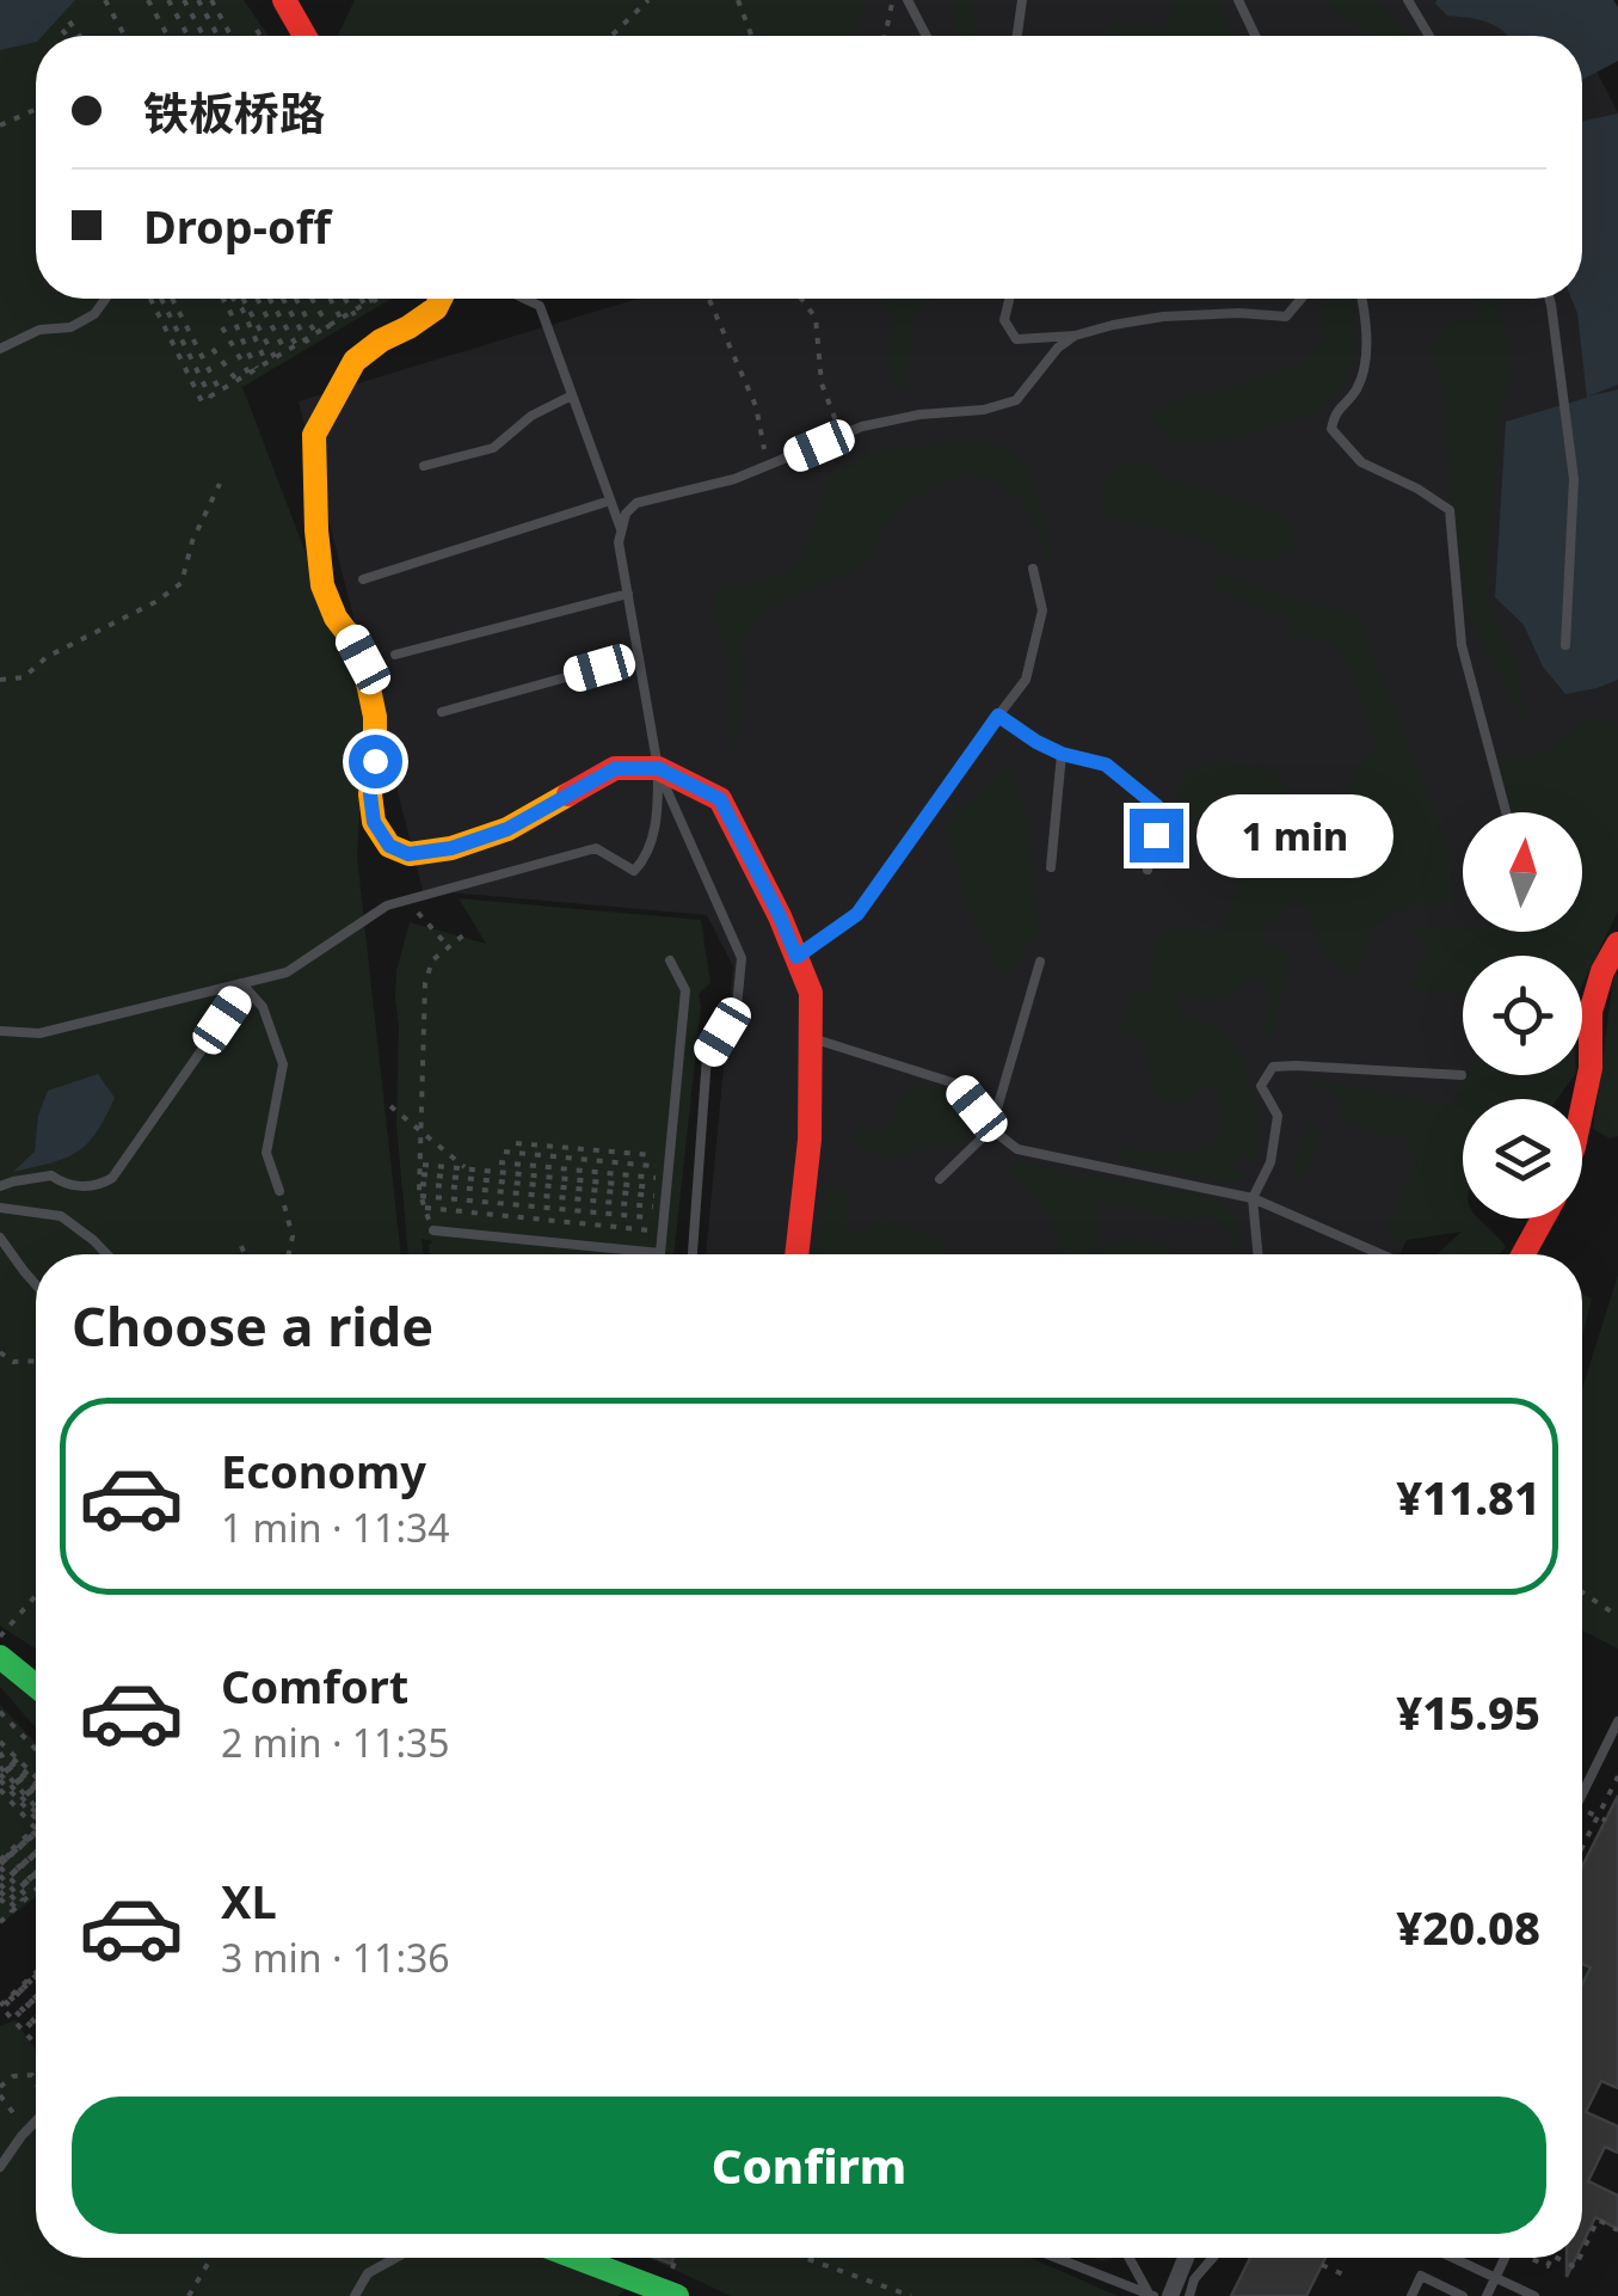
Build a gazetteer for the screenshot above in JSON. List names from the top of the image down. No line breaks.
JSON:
{"north":"top","page":{"banner":["铁板桥路","Drop-off"],"bubble":"1 min","heading":"Choose a ride","list":[{"name":"Economy","note":"1 min · 11:34","value":"¥11.81"},{"name":"Comfort","note":"2 min · 11:35","value":"¥15.95"},{"name":"XL","note":"3 min · 11:36","value":"¥20.08"}],"buttons":"Confirm"}}
